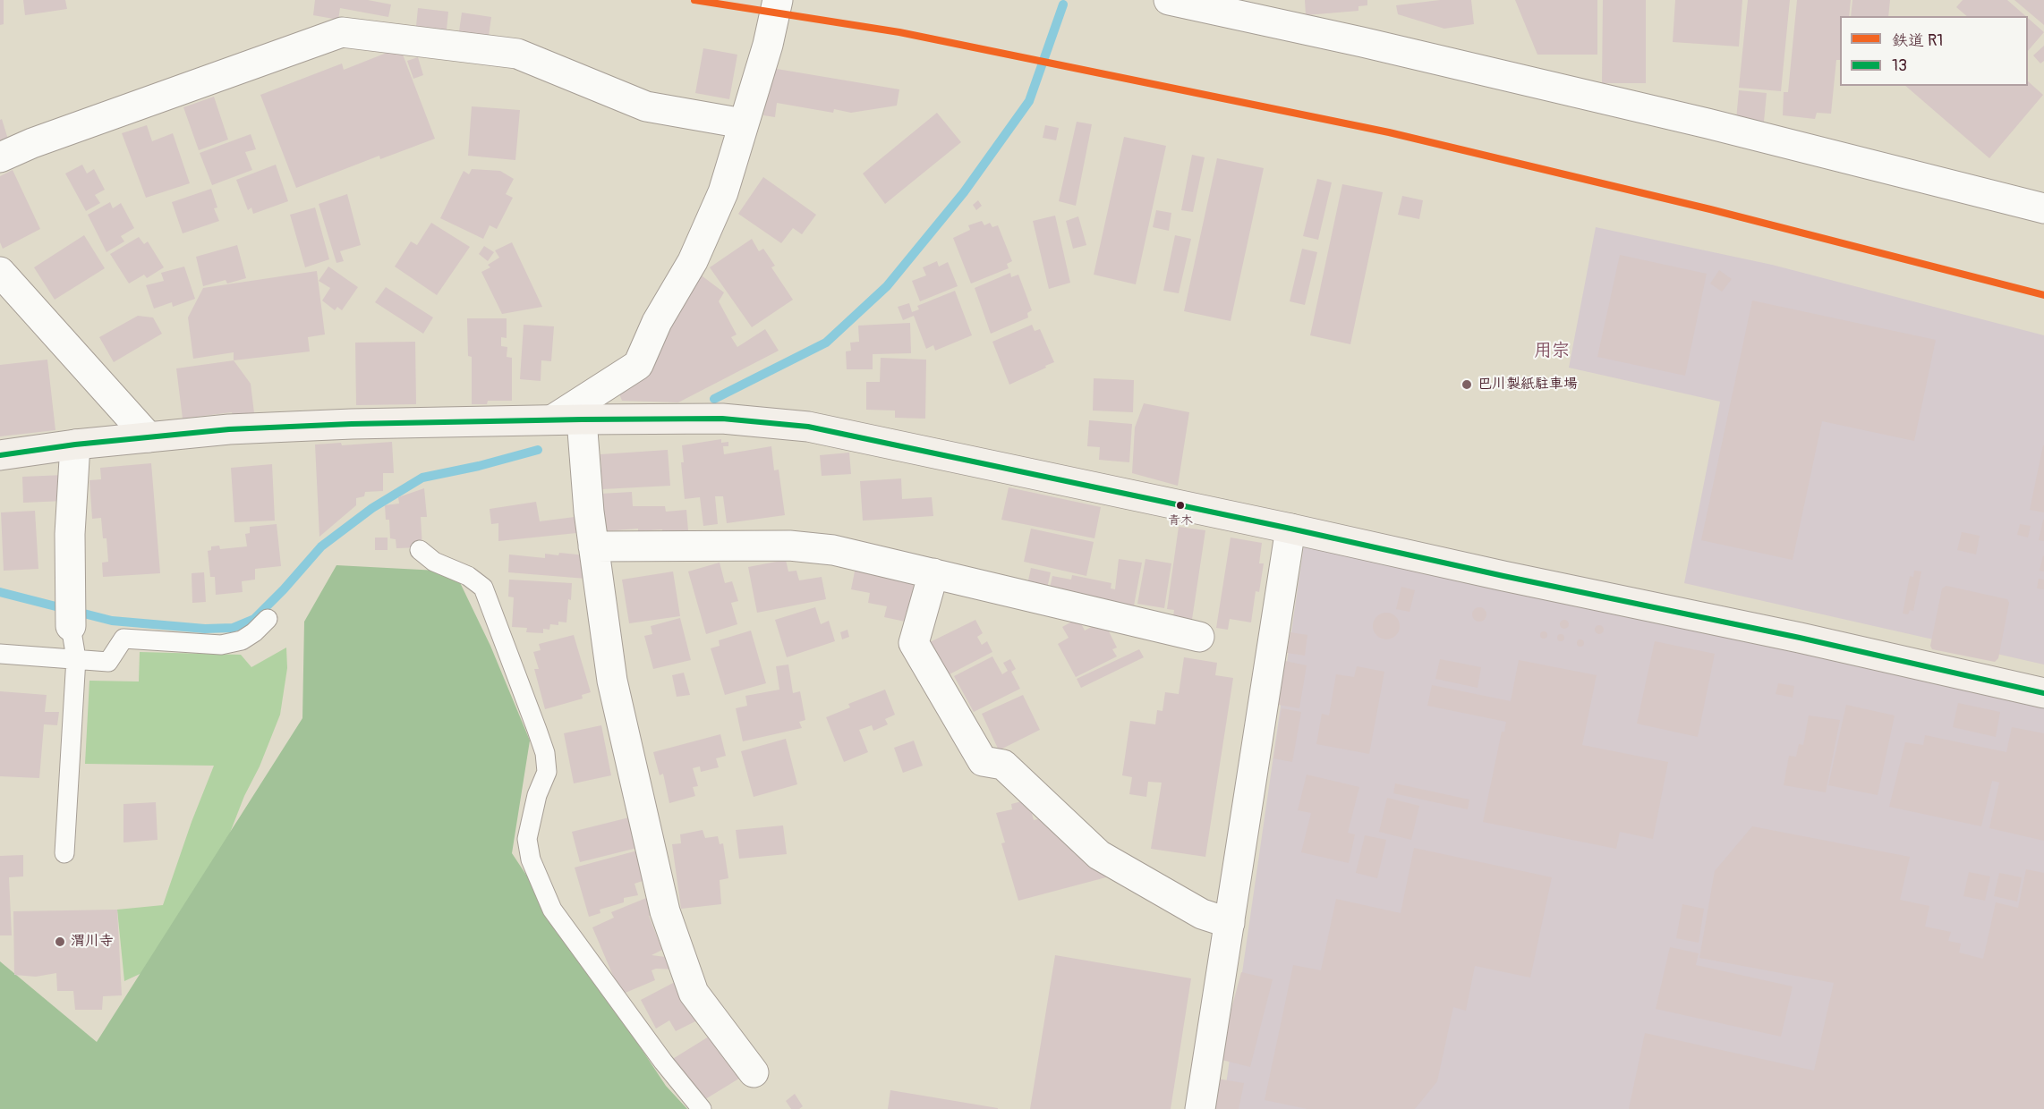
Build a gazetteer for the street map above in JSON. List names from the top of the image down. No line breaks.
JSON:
{"districts":["用宗"],"places":["巴川製紙駐車場","青木","渭川寺"],"lines":["rail line R1","transit line 13"],"legend":["鉄道 R1","13"]}
